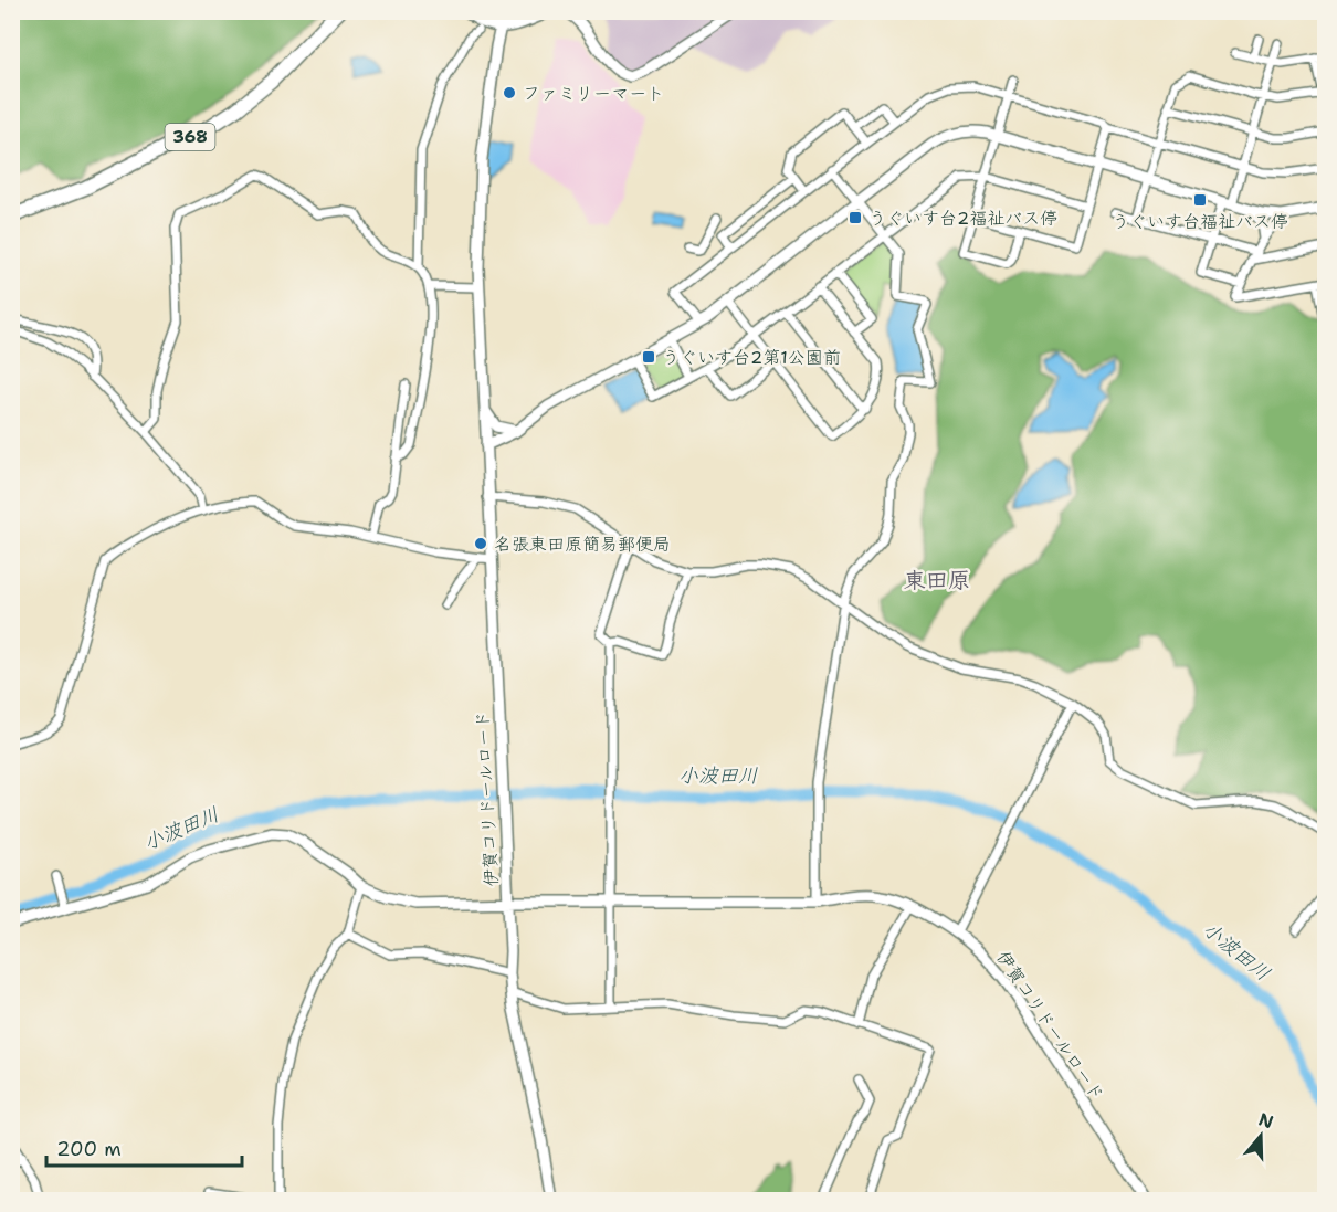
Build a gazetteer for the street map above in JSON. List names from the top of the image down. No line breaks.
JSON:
{"streets":{"highway":["368"],"street":["伊賀コリドールロード"]},"districts":["東田原"],"water":["小波田川"],"places":{"other":["ファミリーマート","名張東田原簡易郵便局"],"transit":["うぐいす台福祉バス停","うぐいす台2福祉バス停","うぐいす台2第1公園前"]},"scale_bar":"200 m","north":"top"}
